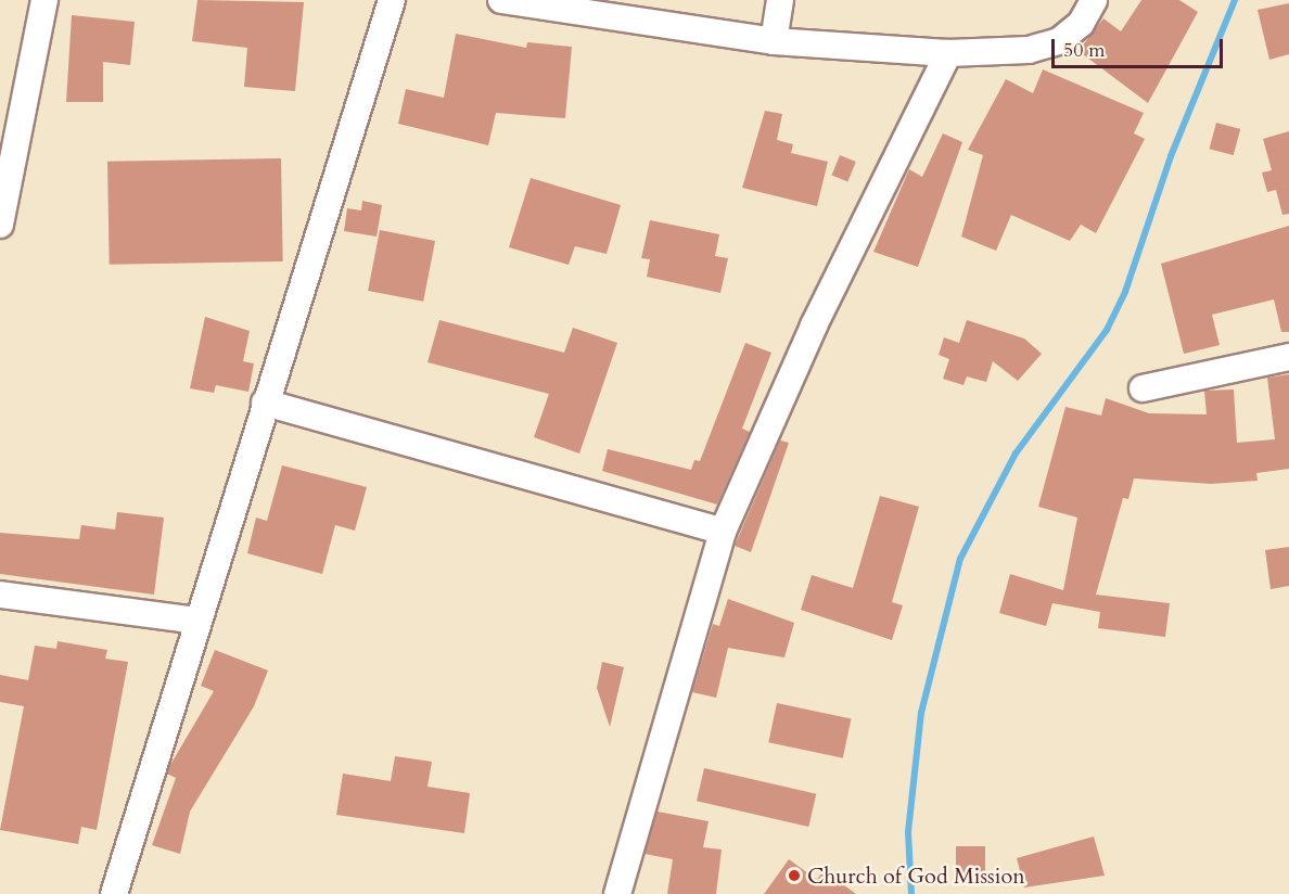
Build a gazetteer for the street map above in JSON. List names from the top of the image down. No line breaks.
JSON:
{"places":["Church of God Mission"],"scale_bar":"50 m"}
